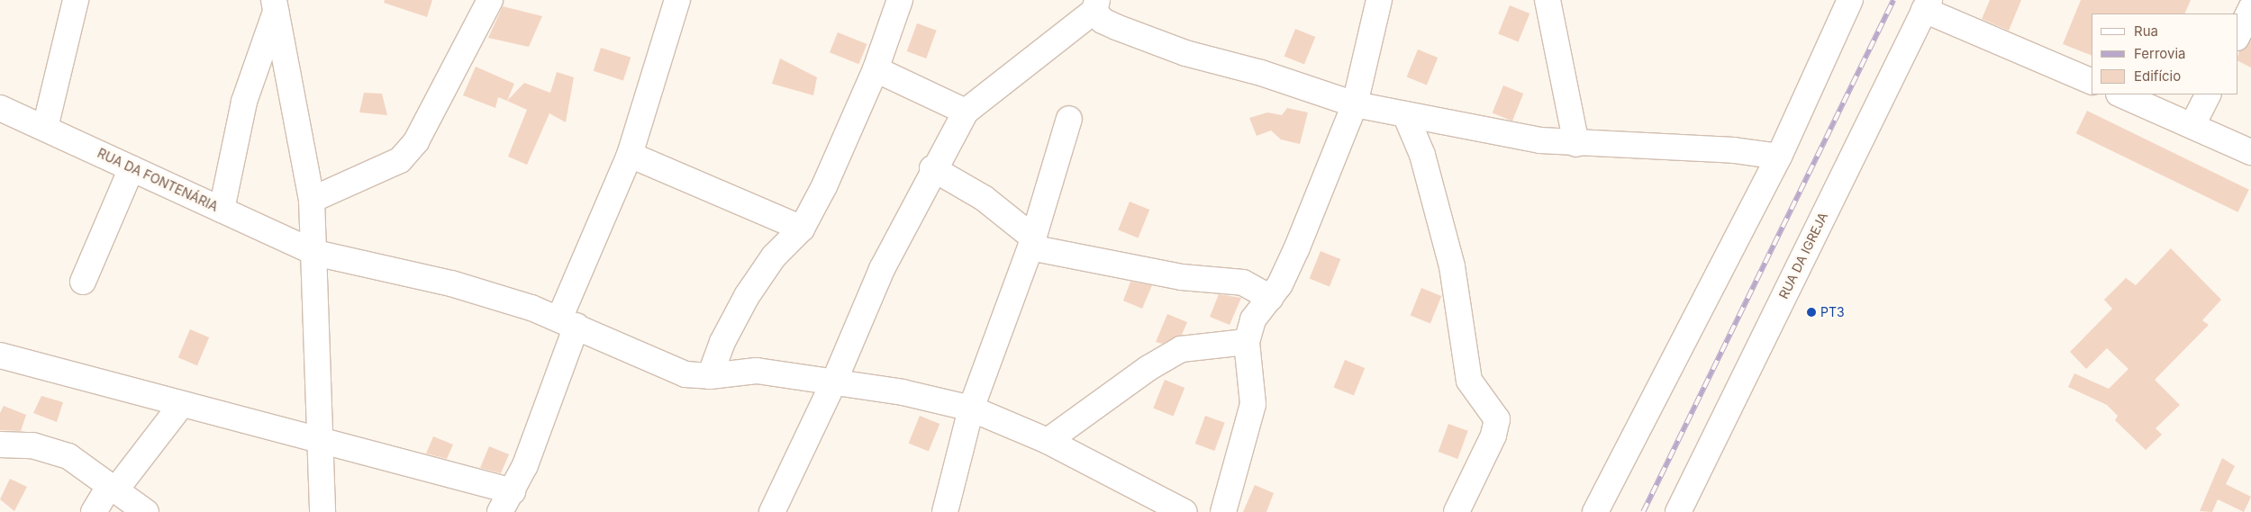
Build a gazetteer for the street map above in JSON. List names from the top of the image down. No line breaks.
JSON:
{"streets":{"street":["RUA DA FONTENÁRIA","RUA DA IGREJA"]},"places":["PT3"],"legend":["Rua","Ferrovia","Edifício"]}
